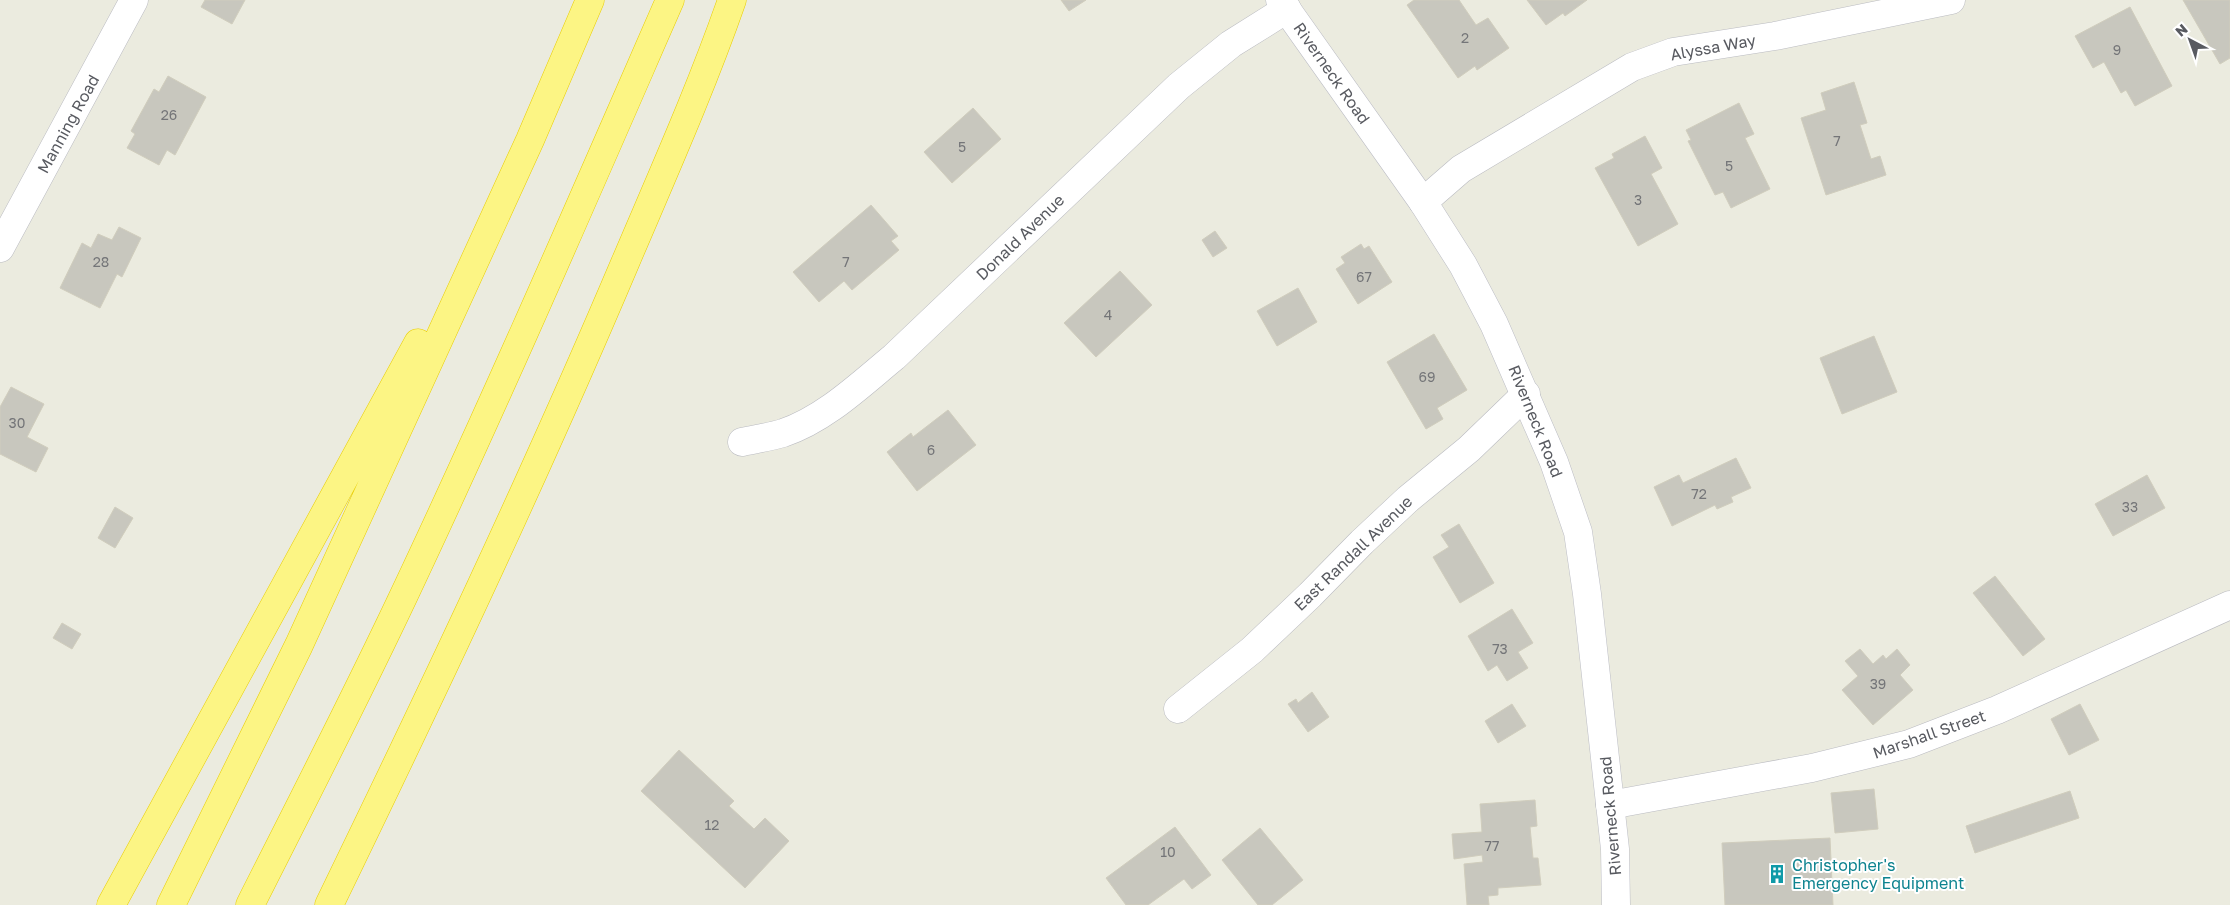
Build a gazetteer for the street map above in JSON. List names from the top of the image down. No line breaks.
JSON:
{"streets":{"street":["Alyssa Way","Riverneck Road","Manning Road","Donald Avenue","East Randall Avenue","Marshall Street"]},"crossings":[["Alyssa Way","Riverneck Road"],["Riverneck Road","Donald Avenue"],["Riverneck Road","East Randall Avenue"],["Riverneck Road","Marshall Street"]],"places":{"building":["Christopher's Emergency Equipment"]},"house_numbers":["2","9","26","7","5","5","3","28","7","67","4","69","30","6","72","33","73","39","12","77","10"],"north":"top left"}
